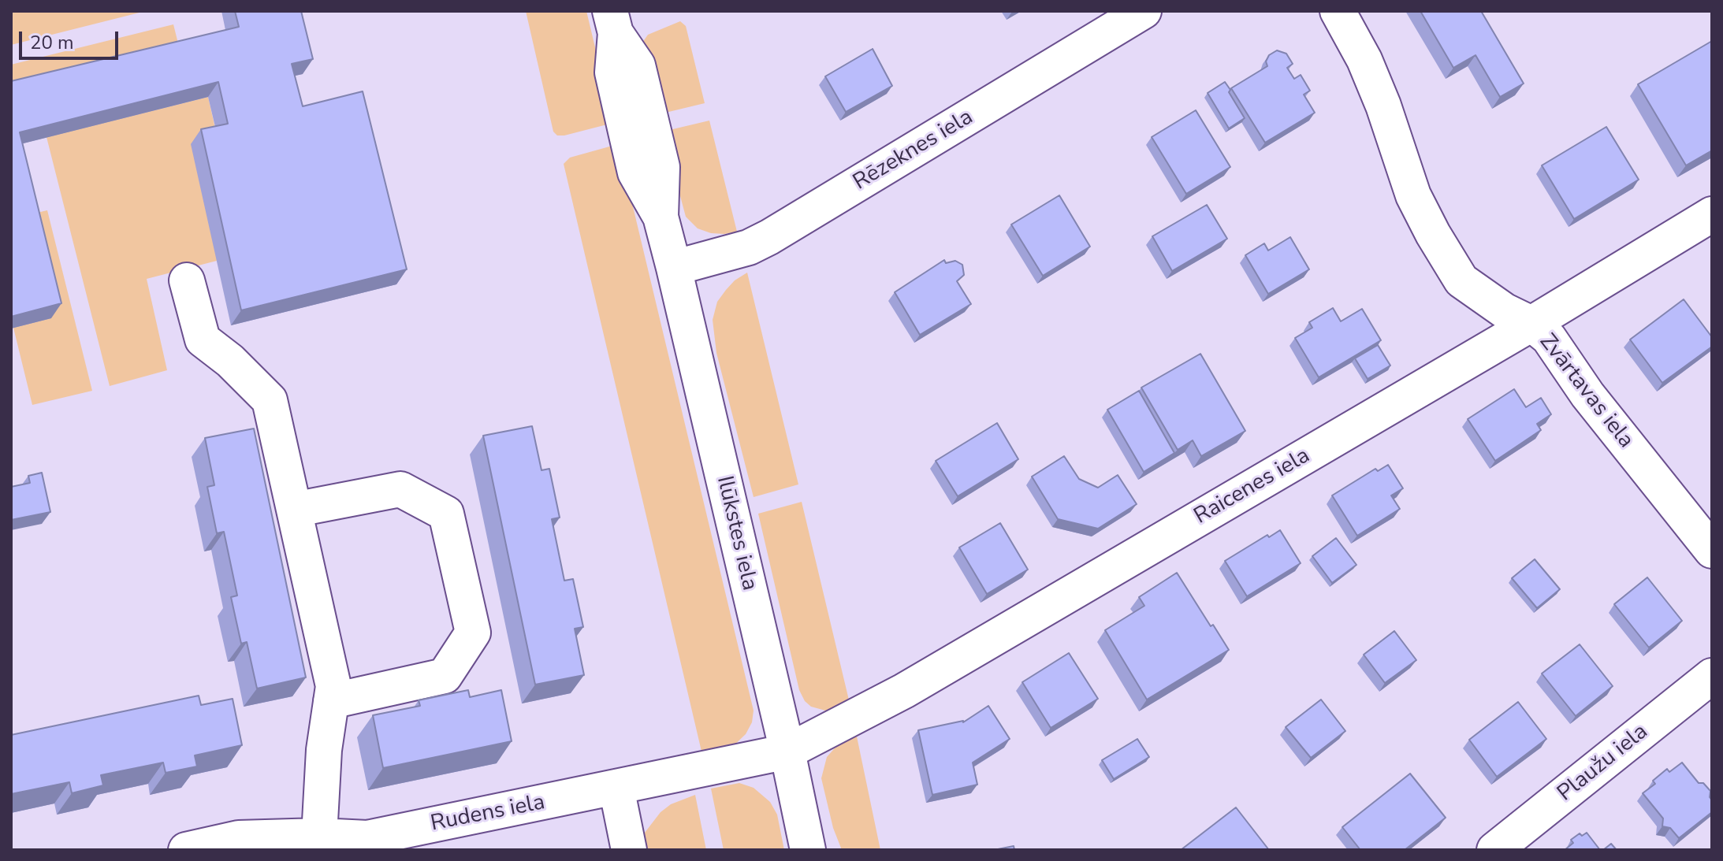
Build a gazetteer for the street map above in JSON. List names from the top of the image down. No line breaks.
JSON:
{"streets":{"street":["Rēzeknes iela","Zvārtavas iela","Raicenes iela","Ilūkstes iela","Plaužu iela","Rudens iela"]},"crossings":[["Rēzeknes iela","Ilūkstes iela"],["Zvārtavas iela","Raicenes iela"],["Raicenes iela","Ilūkstes iela"],["Raicenes iela","Rudens iela"],["Ilūkstes iela","Rudens iela"]],"scale_bar":"20 m"}
